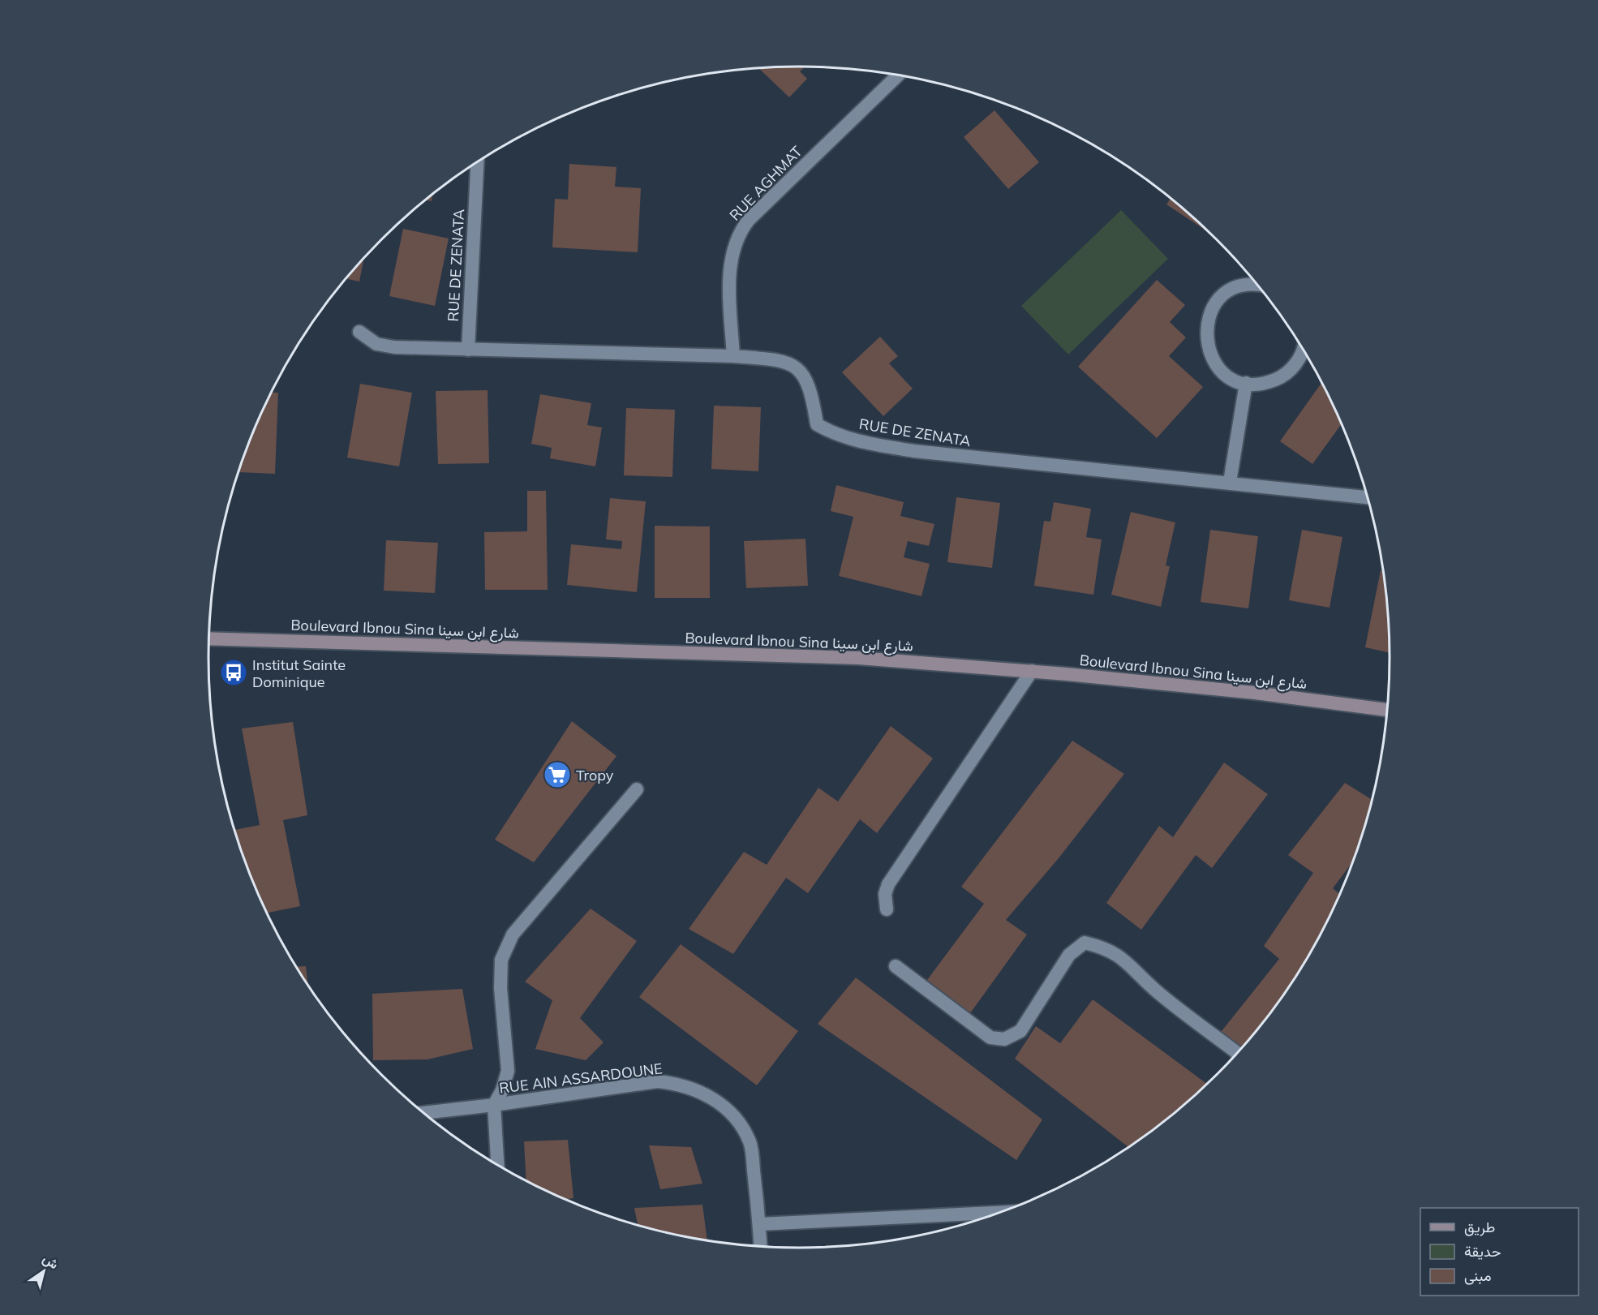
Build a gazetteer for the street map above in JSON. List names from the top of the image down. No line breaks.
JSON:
{"streets":{"main road":["Boulevard Ibnou Sina شارع ابن سينا"],"street":["RUE AGHMAT","RUE DE ZENATA","RUE AIN ASSARDOUNE"]},"crossings":[["RUE AGHMAT","RUE DE ZENATA"]],"places":{"bus stop":["Institut Sainte Dominique"],"supermarket":["Tropy"]},"legend":["طريق","حديقة","مبنى"],"north":"top right"}
